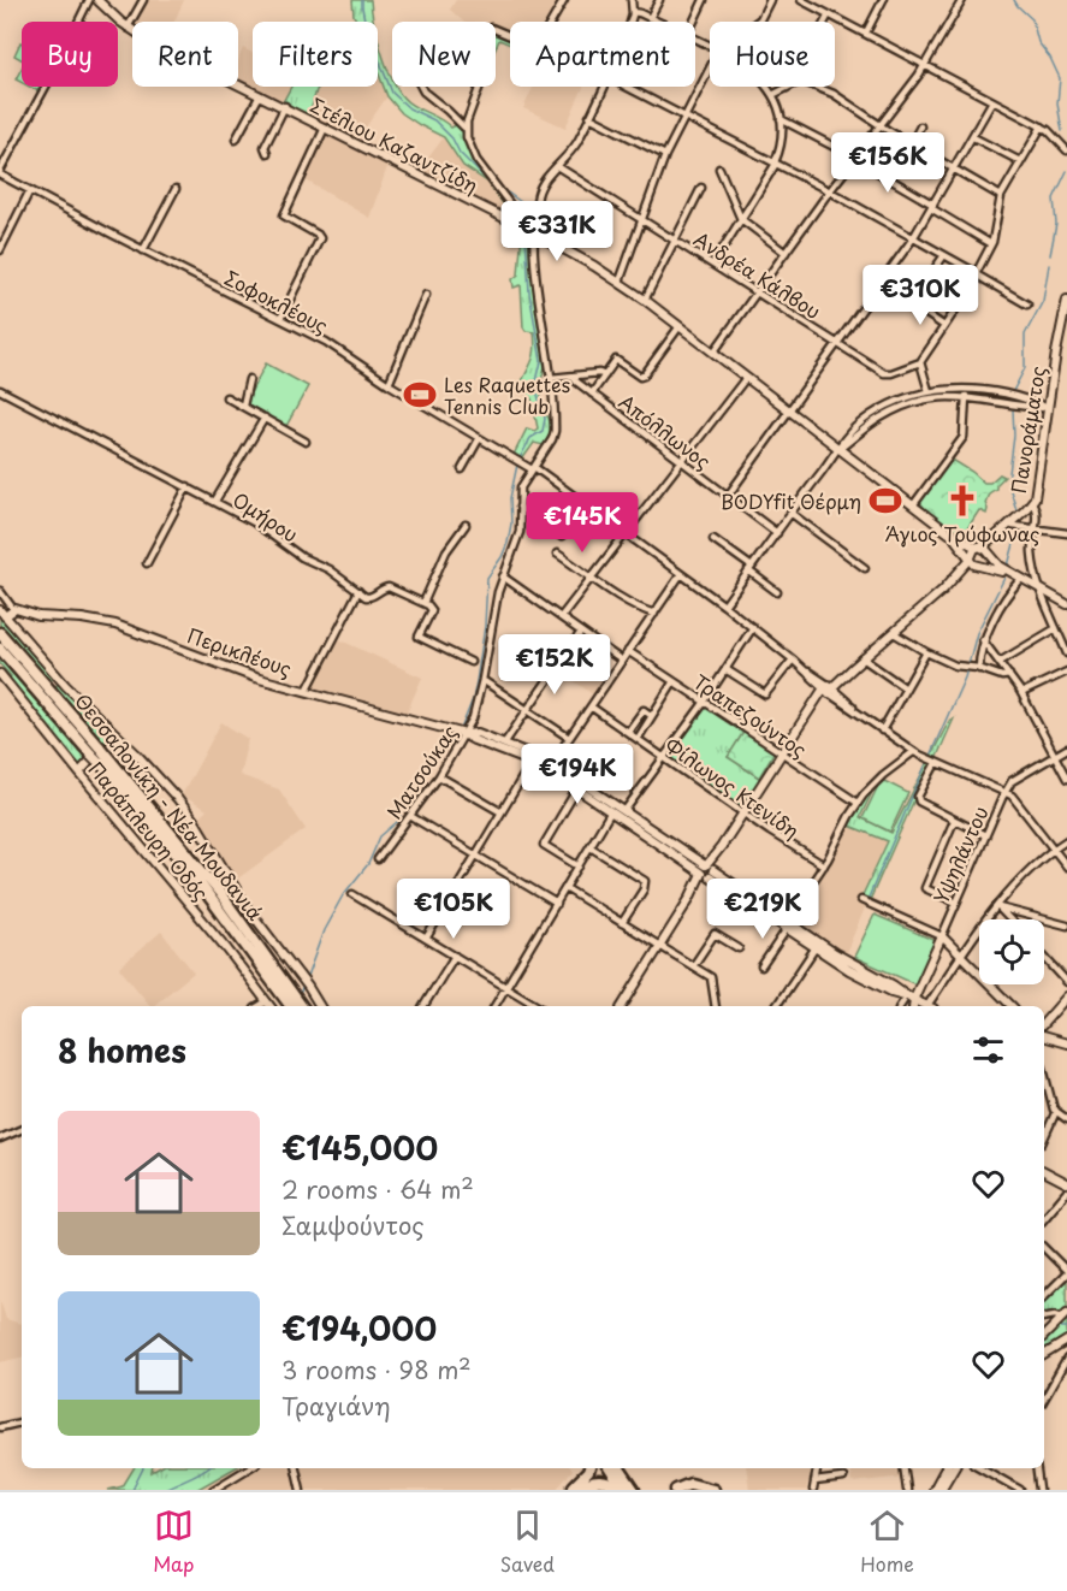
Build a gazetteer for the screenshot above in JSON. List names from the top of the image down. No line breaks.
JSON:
{"streets":{"highway":["Θεσσαλονίκη - Νέα Μουδανιά"],"street":["Στέλιου Καζαντζίδη","Ανδρέα Κάλβου","Σοφοκλέους","Πανοράματος","Απόλλωνος","Ομήρου","Περικλέους","Τραπεζούντος","Ματσούκας","Φίλωνος Κτενίδη","Παράπλευρη Οδός","Υψηλάντου"]},"crossings":[["Στέλιου Καζαντζίδη","Πανοράματος"],["Στέλιου Καζαντζίδη","Ματσούκας"],["Ανδρέα Κάλβου","Ματσούκας"],["Σοφοκλέους","Ματσούκας"],["Σοφοκλέους","Υψηλάντου"],["Περικλέους","Ματσούκας"]],"places":{"sports":["Les Raquettes Tennis Club","BODYfit Θέρμη"],"church":["Άγιος Τρύφωνας"]},"page":{"chip":["Buy","Rent","Filters","New","Apartment","House"],"price":["€156K","€331K","€310K","€145K","€152K","€194K","€105K","€219K"],"heading":"8 homes","list":[{"name":"€145,000","note":"2 rooms · 64 m² · Σαμψούντος"},{"name":"€194,000","note":"3 rooms · 98 m² · Τραγιάνη"}],"tabs":["Map","Saved","Home"]}}
